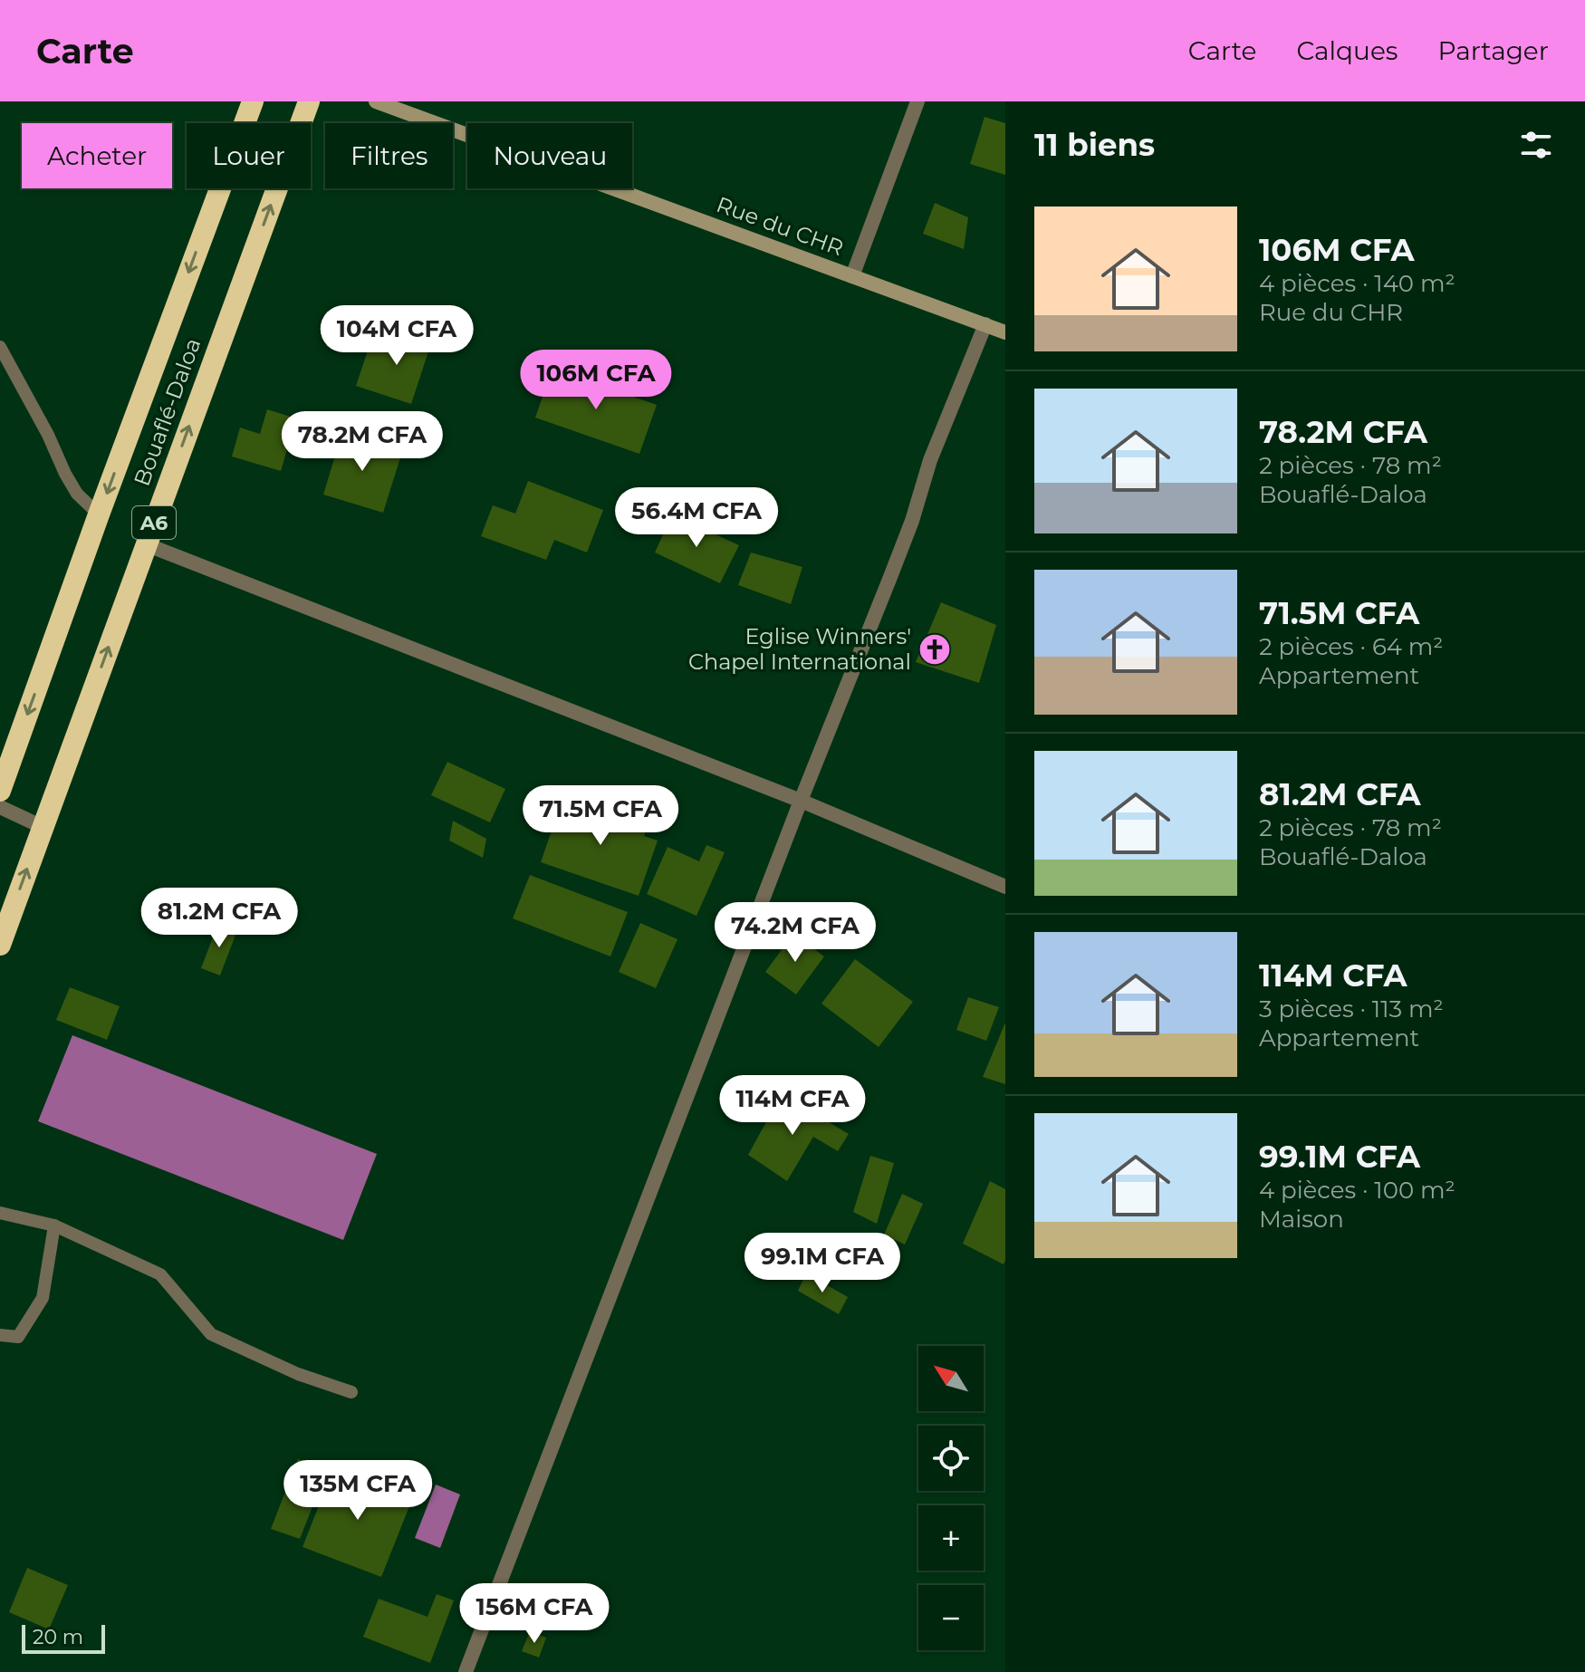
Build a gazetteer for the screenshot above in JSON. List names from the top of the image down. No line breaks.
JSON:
{"streets":{"highway":["Bouaflé-Daloa","A6"],"street":["Rue du CHR"]},"places":{"church":["Eglise Winners' Chapel International"]},"scale_bar":"20 m","north":"top left","page":{"header":"Carte","nav":["Carte","Calques","Partager"],"heading":"11 biens","chip":["Acheter","Louer","Filtres","Nouveau"],"list":[{"name":"106M CFA","note":"4 pièces · 140 m² · Rue du CHR"},{"name":"78.2M CFA","note":"2 pièces · 78 m² · Bouaflé-Daloa"},{"name":"71.5M CFA","note":"2 pièces · 64 m² · Appartement"},{"name":"81.2M CFA","note":"2 pièces · 78 m² · Bouaflé-Daloa"},{"name":"114M CFA","note":"3 pièces · 113 m² · Appartement"},{"name":"99.1M CFA","note":"4 pièces · 100 m² · Maison"}],"price":["104M CFA","106M CFA","78.2M CFA","56.4M CFA","71.5M CFA","81.2M CFA","74.2M CFA","114M CFA","99.1M CFA","135M CFA","156M CFA"],"map_buttons":["+","−"],"scale":"20 m"}}
